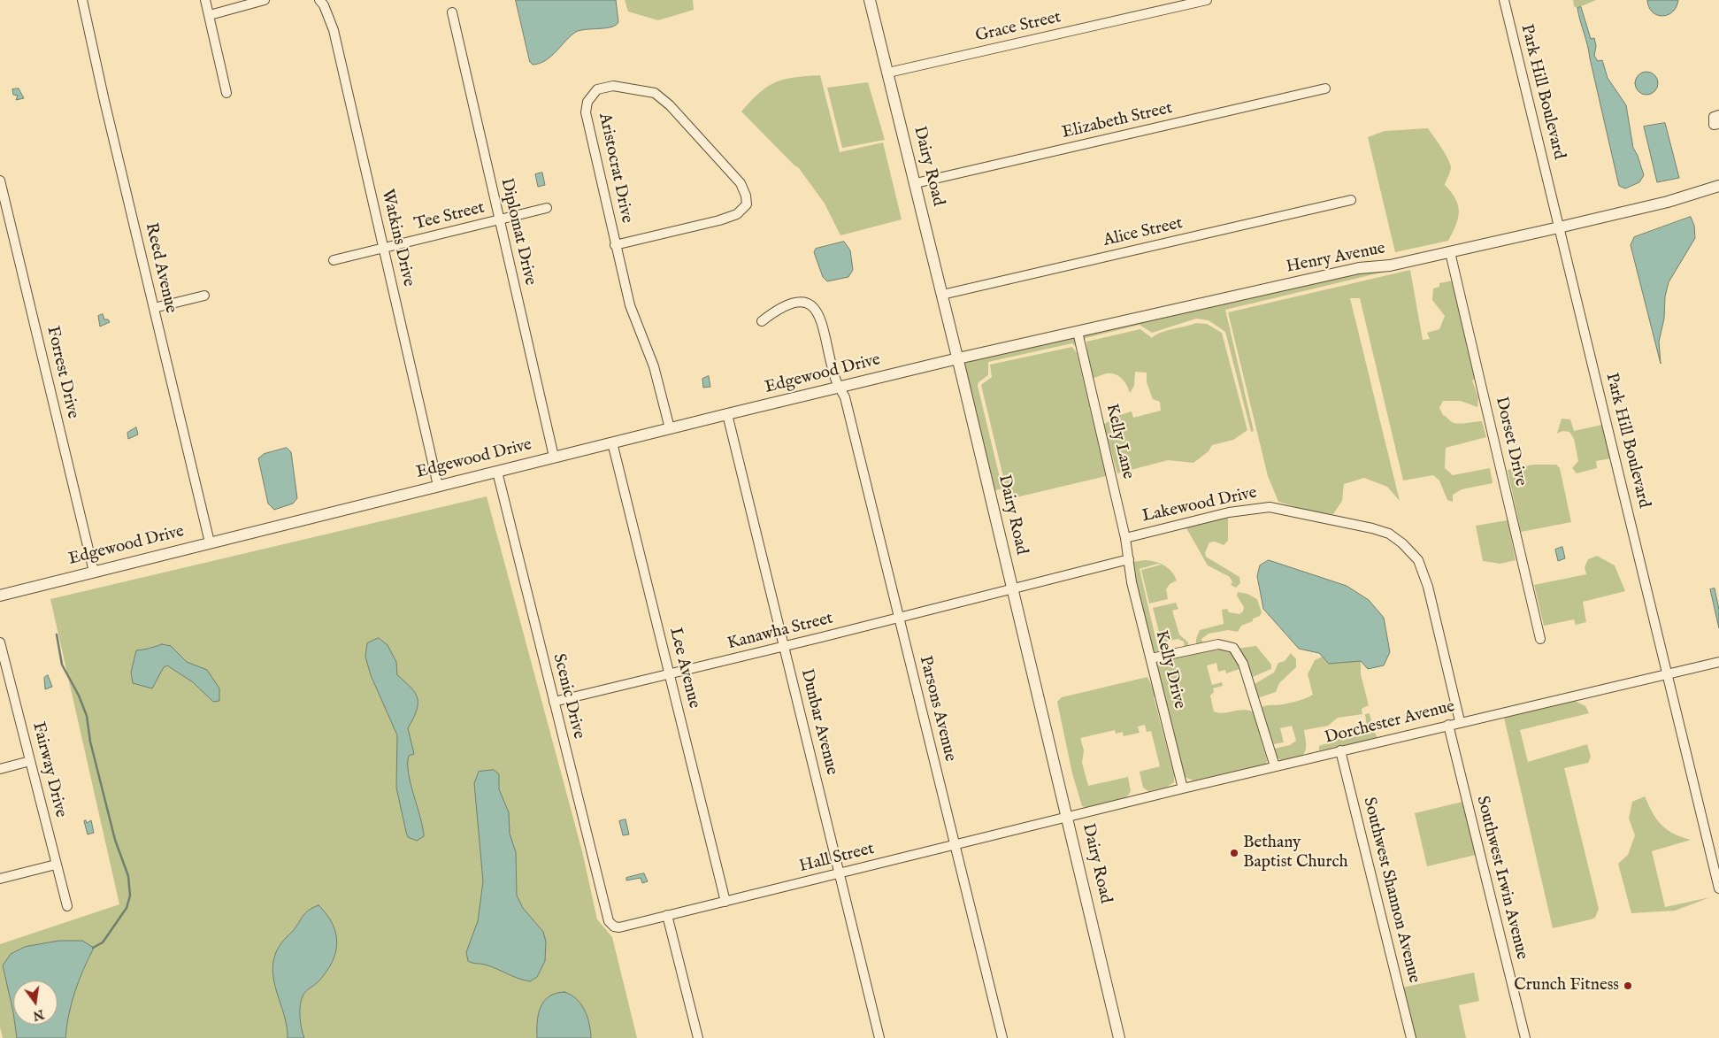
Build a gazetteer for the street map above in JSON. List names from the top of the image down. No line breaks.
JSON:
{"streets":{"street":["Grace Street","Park Hill Boulevard","Elizabeth Street","Dairy Road","Aristocrat Drive","Tee Street","Diplomat Drive","Alice Street","Watkins Drive","Henry Avenue","Reed Avenue","Forrest Drive","Edgewood Drive","Kelly Lane","Dorset Drive","Lakewood Drive","Kanawha Street","Lee Avenue","Kelly Drive","Scenic Drive","Parsons Avenue","Dunbar Avenue","Dorchester Avenue","Fairway Drive","Hall Street","Southwest Irwin Avenue","Southwest Shannon Avenue"]},"crossings":[["Grace Street","Dairy Road"],["Park Hill Boulevard","Henry Avenue"],["Park Hill Boulevard","Dorchester Avenue"],["Elizabeth Street","Dairy Road"],["Dairy Road","Alice Street"],["Dairy Road","Henry Avenue"],["Dairy Road","Edgewood Drive"],["Dairy Road","Kanawha Street"],["Dairy Road","Dorchester Avenue"],["Dairy Road","Hall Street"],["Aristocrat Drive","Edgewood Drive"],["Tee Street","Diplomat Drive"],["Tee Street","Watkins Drive"],["Diplomat Drive","Edgewood Drive"],["Watkins Drive","Edgewood Drive"],["Henry Avenue","Edgewood Drive"],["Henry Avenue","Kelly Lane"],["Henry Avenue","Dorset Drive"],["Reed Avenue","Edgewood Drive"],["Forrest Drive","Edgewood Drive"],["Edgewood Drive","Lee Avenue"],["Edgewood Drive","Scenic Drive"],["Edgewood Drive","Parsons Avenue"],["Edgewood Drive","Dunbar Avenue"],["Kelly Lane","Lakewood Drive"],["Kelly Lane","Kanawha Street"],["Kelly Lane","Kelly Drive"],["Lakewood Drive","Dorchester Avenue"],["Kanawha Street","Lee Avenue"],["Kanawha Street","Kelly Drive"],["Kanawha Street","Scenic Drive"],["Kanawha Street","Parsons Avenue"],["Kanawha Street","Dunbar Avenue"],["Lee Avenue","Hall Street"],["Kelly Drive","Dorchester Avenue"],["Scenic Drive","Hall Street"],["Parsons Avenue","Hall Street"],["Dunbar Avenue","Hall Street"],["Dorchester Avenue","Hall Street"],["Dorchester Avenue","Southwest Irwin Avenue"],["Dorchester Avenue","Southwest Shannon Avenue"]],"places":["Bethany Baptist Church","Crunch Fitness"],"north":"bottom"}
